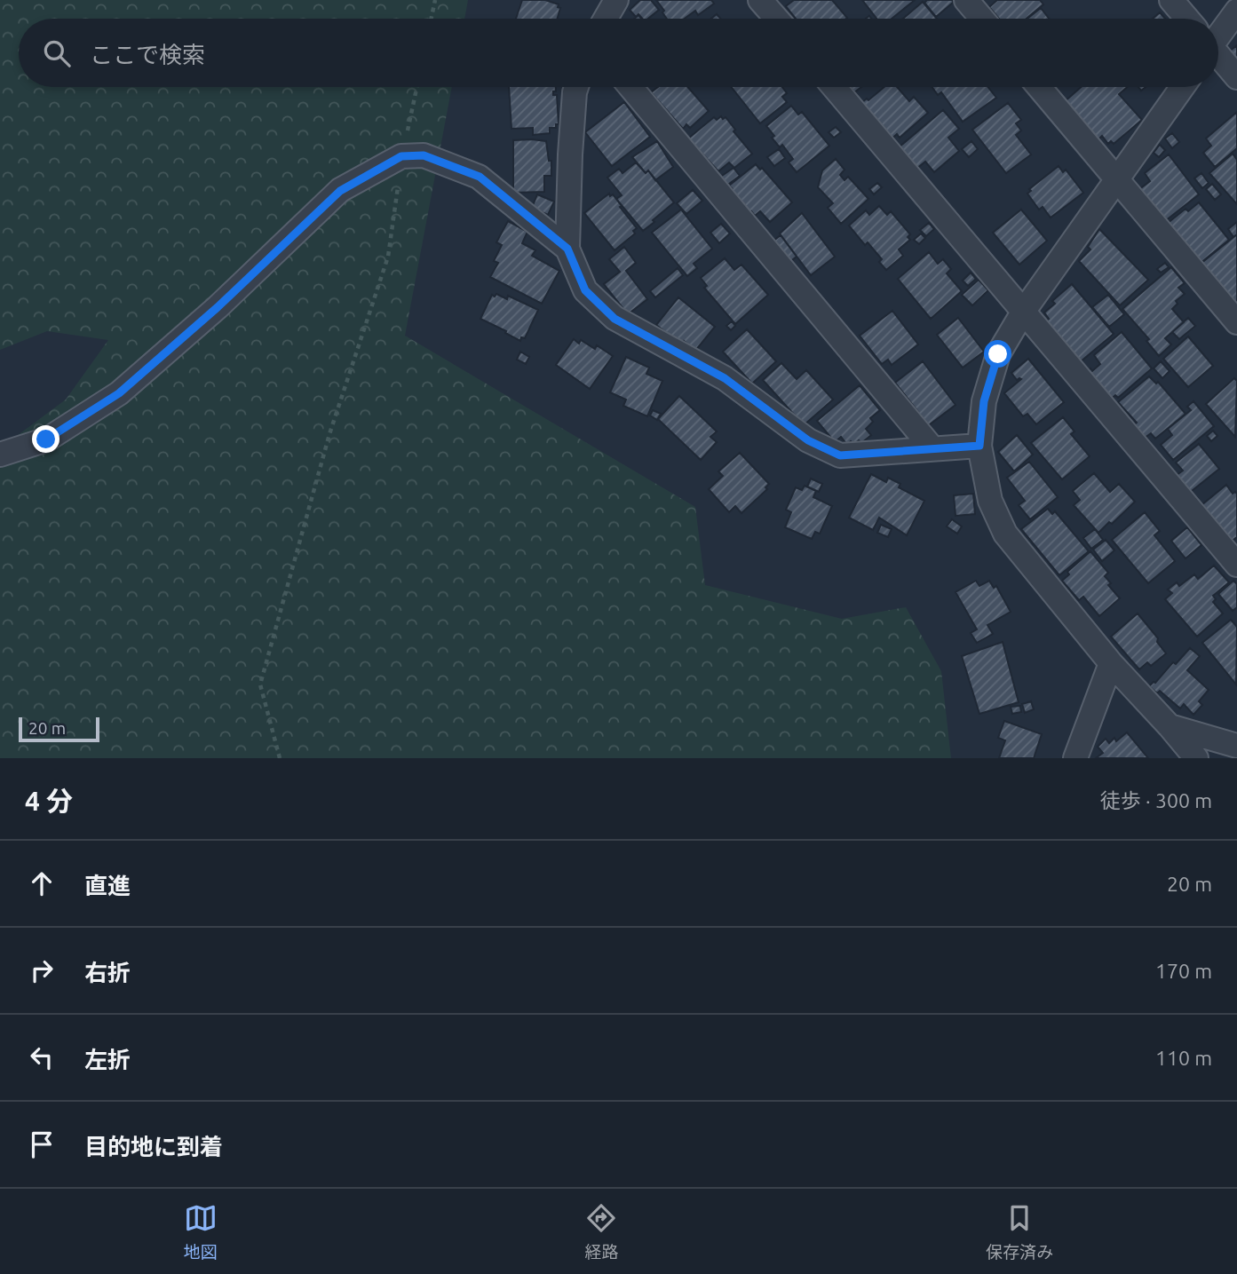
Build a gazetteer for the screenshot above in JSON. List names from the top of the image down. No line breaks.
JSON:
{"scale_bar":"20 m","page":{"search":"ここで検索","scale":"20 m","heading":["4 分","徒歩 · 300 m"],"list":[["直進","20 m"],["右折","170 m"],["左折","110 m"],"目的地に到着"],"nav":["地図","経路","保存済み"]}}
